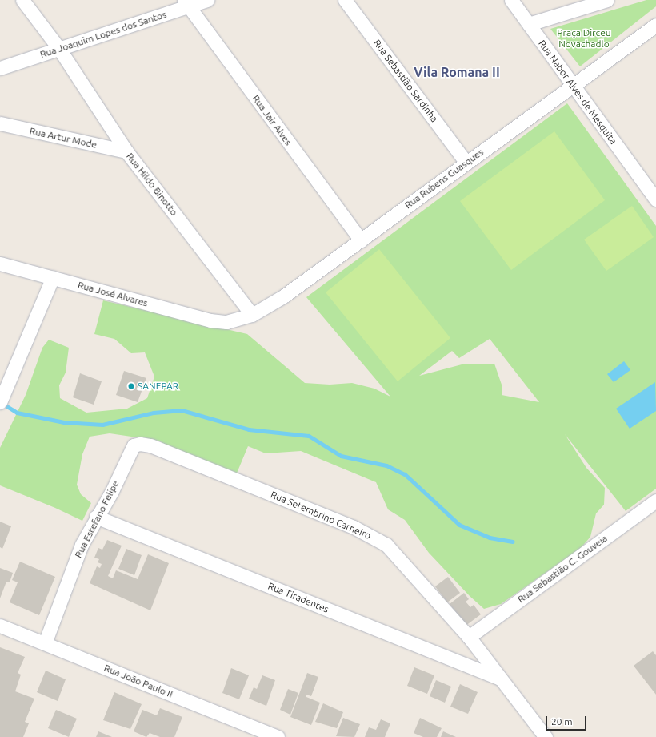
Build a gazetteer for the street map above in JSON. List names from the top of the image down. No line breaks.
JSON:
{"streets":{"street":["Rua Joaquim Lopes dos Santos","Rua Sebastião Sardinha","Rua Nabor Alves de Mesquita","Rua Jair Alves","Rua Artur Mode","Rua Rubens Guasques","Rua Hildo Binotto","Rua José Alvares","Rua Setembrino Carneiro","Rua Estefano Felipe","Rua Sebastião C. Gouveia","Rua Tiradentes","Rua João Paulo II"]},"crossings":[["Rua Joaquim Lopes dos Santos","Rua Jair Alves"],["Rua Joaquim Lopes dos Santos","Rua Hildo Binotto"],["Rua Sebastião Sardinha","Rua Rubens Guasques"],["Rua Nabor Alves de Mesquita","Rua Rubens Guasques"],["Rua Jair Alves","Rua Rubens Guasques"],["Rua Artur Mode","Rua Hildo Binotto"],["Rua Rubens Guasques","Rua Hildo Binotto"],["Rua Rubens Guasques","Rua José Alvares"],["Rua Setembrino Carneiro","Rua Estefano Felipe"],["Rua Setembrino Carneiro","Rua Sebastião C. Gouveia"],["Rua Setembrino Carneiro","Rua Tiradentes"],["Rua Estefano Felipe","Rua Tiradentes"],["Rua Estefano Felipe","Rua João Paulo II"]],"districts":["Vila Romana II"],"parks":["Praça Dirceu Novachadlo"],"places":["SANEPAR"],"scale_bar":"20 m"}
